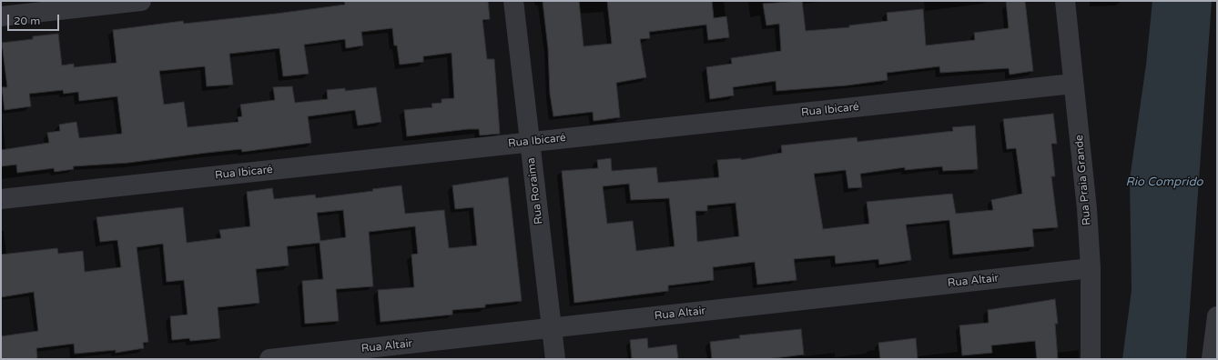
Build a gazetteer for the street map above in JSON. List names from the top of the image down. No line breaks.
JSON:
{"streets":{"street":["Rua Ibicaré","Rua Praia Grande","Rua Roraima","Rua Altair"]},"crossings":[["Rua Ibicaré","Rua Praia Grande"],["Rua Ibicaré","Rua Roraima"],["Rua Praia Grande","Rua Altair"],["Rua Roraima","Rua Altair"]],"water":["Rio Comprido"],"scale_bar":"20 m"}
